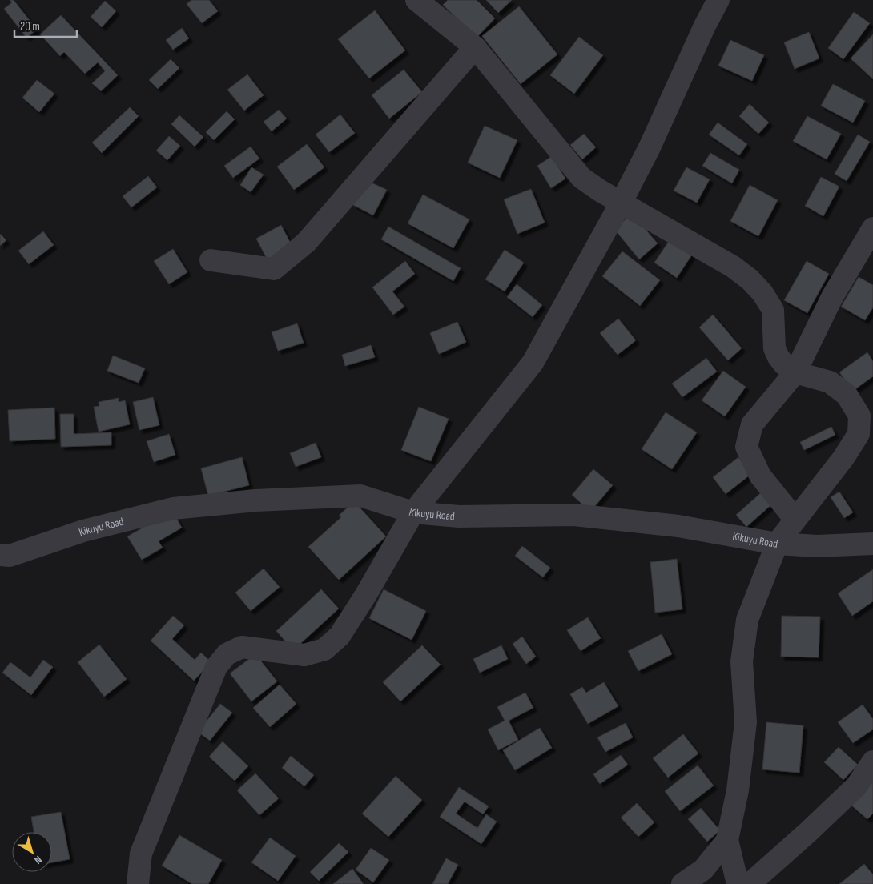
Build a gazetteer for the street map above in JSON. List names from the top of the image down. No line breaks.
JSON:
{"streets":{"street":["Kikuyu Road"]},"scale_bar":"20 m","north":"bottom right"}
